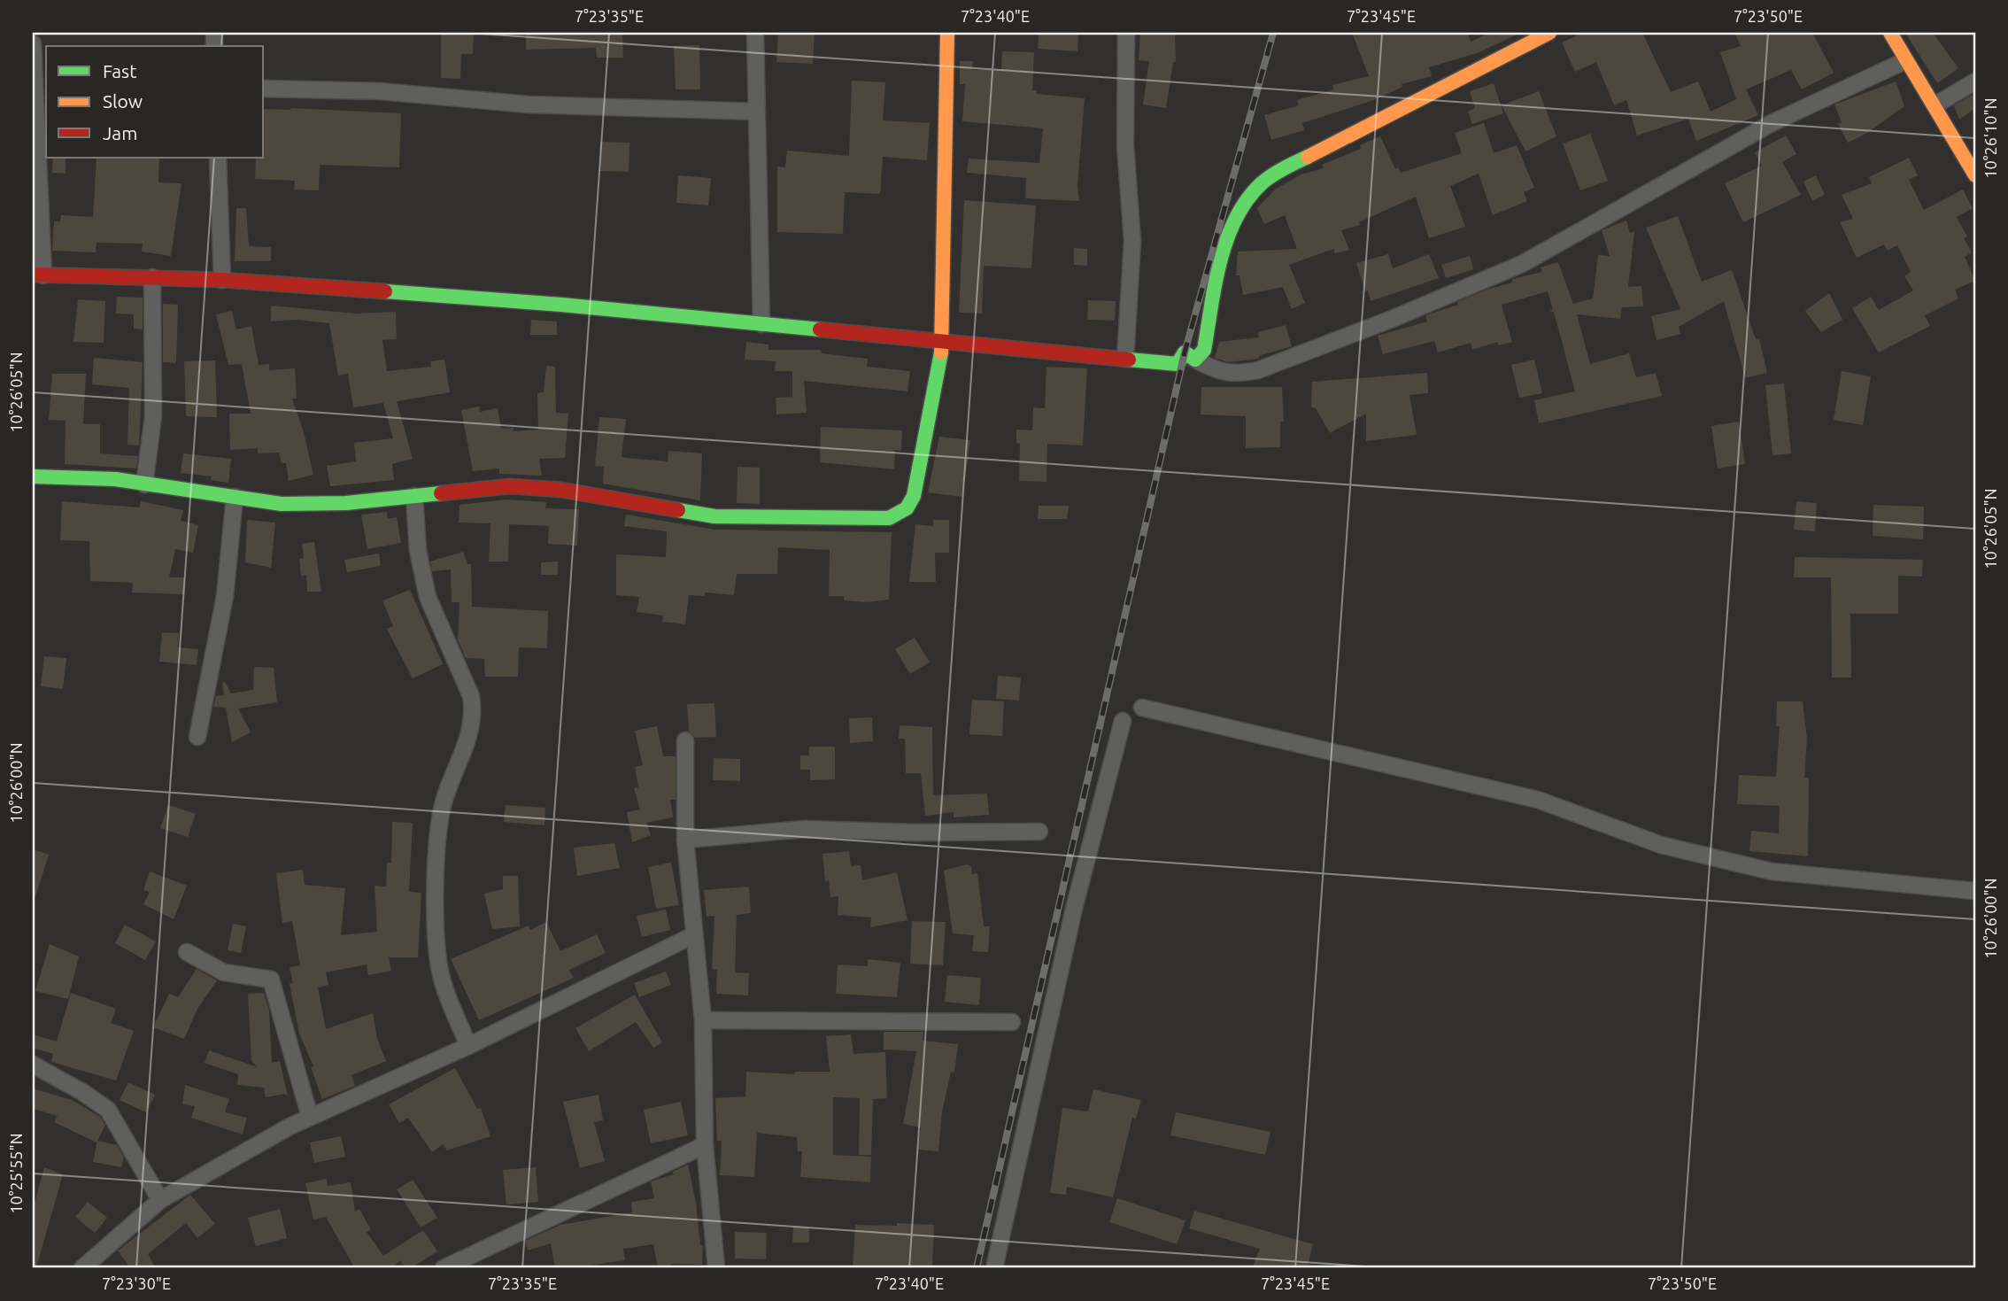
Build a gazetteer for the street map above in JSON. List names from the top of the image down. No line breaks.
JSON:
{"legend":["Fast","Slow","Jam"],"coordinates":["7°23'35\"E","7°23'40\"E","7°23'45\"E","7°23'50\"E","10°26'10\"N","10°26'05\"N","10°26'00\"N","10°25'55\"N","7°23'30\"E"]}
